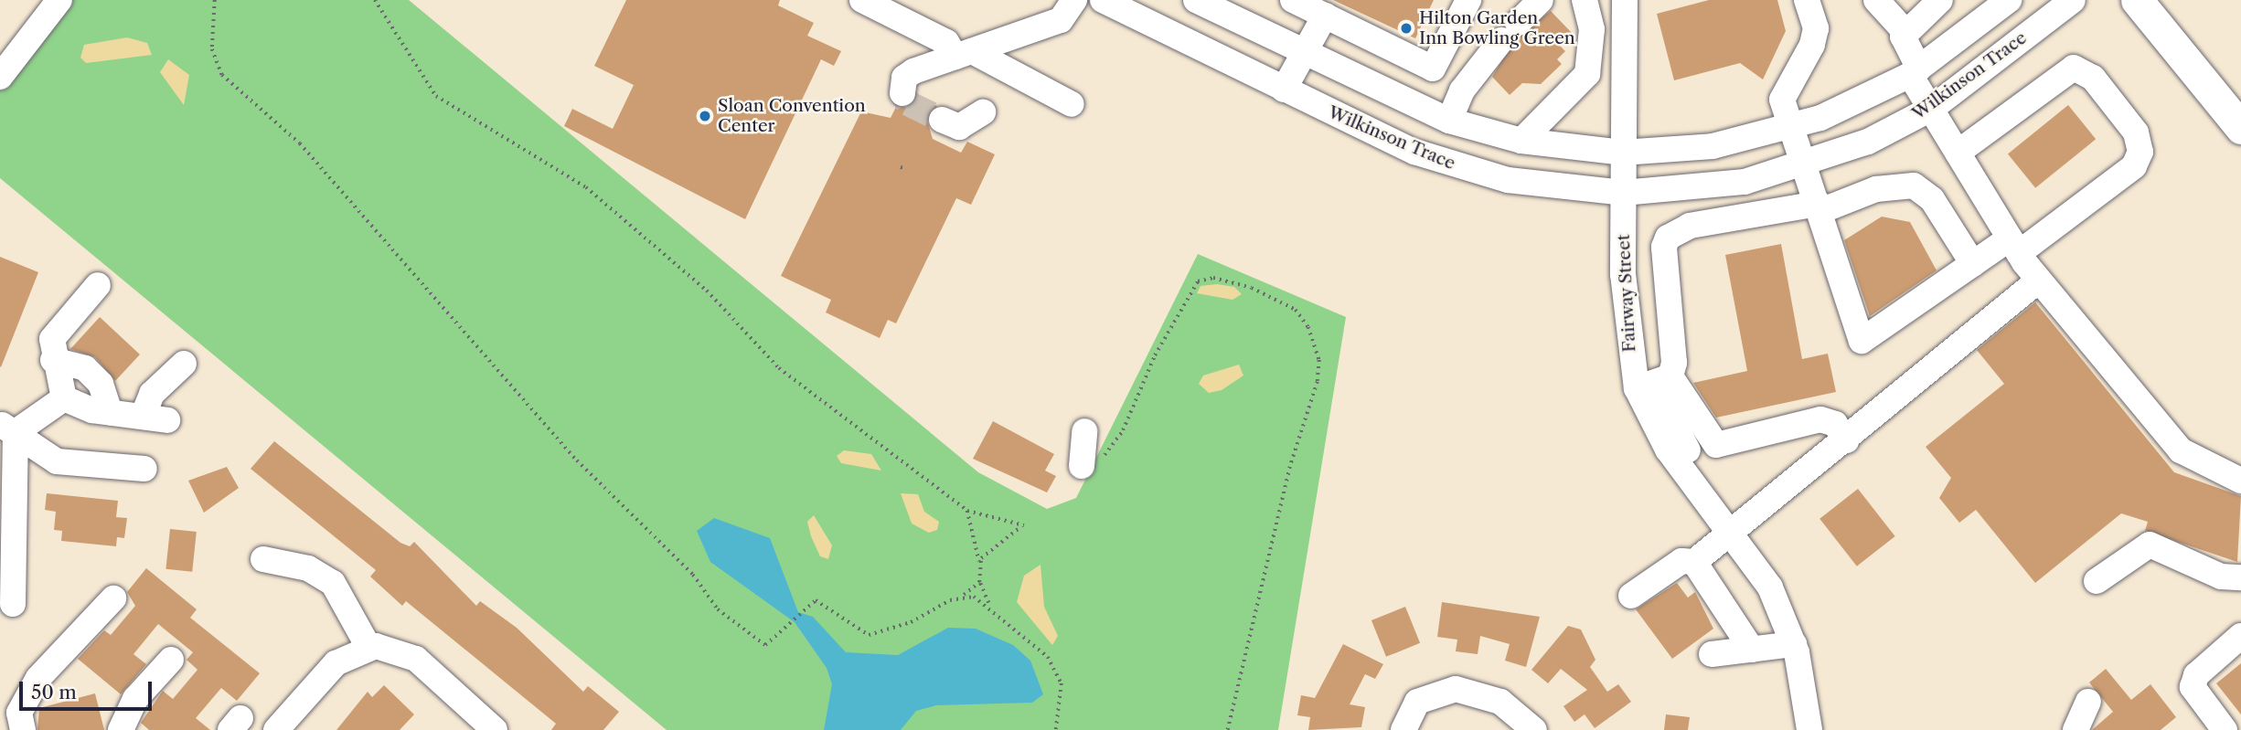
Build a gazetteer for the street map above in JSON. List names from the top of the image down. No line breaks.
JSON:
{"streets":{"street":["Wilkinson Trace","Fairway Street"]},"crossings":[["Wilkinson Trace","Fairway Street"]],"places":["Hilton Garden Inn Bowling Green","Sloan Convention Center"],"scale_bar":"50 m"}
